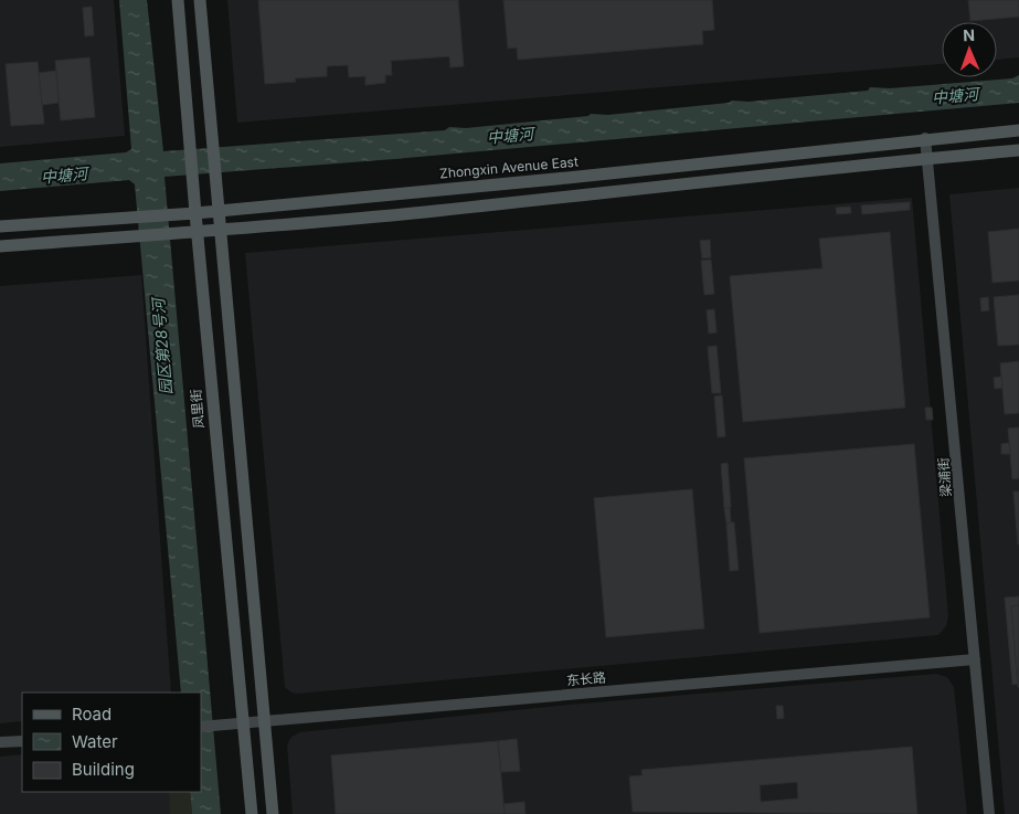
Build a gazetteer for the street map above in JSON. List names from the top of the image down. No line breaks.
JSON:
{"streets":{"main road":["Zhongxin Avenue East","凤里街"],"street":["梁浦街","东长路"]},"crossings":[["Zhongxin Avenue East","凤里街"],["Zhongxin Avenue East","梁浦街"],["凤里街","东长路"],["梁浦街","东长路"]],"water":["中塘河","园区第28号河"],"legend":["Road","Water","Building"],"north":"top"}
